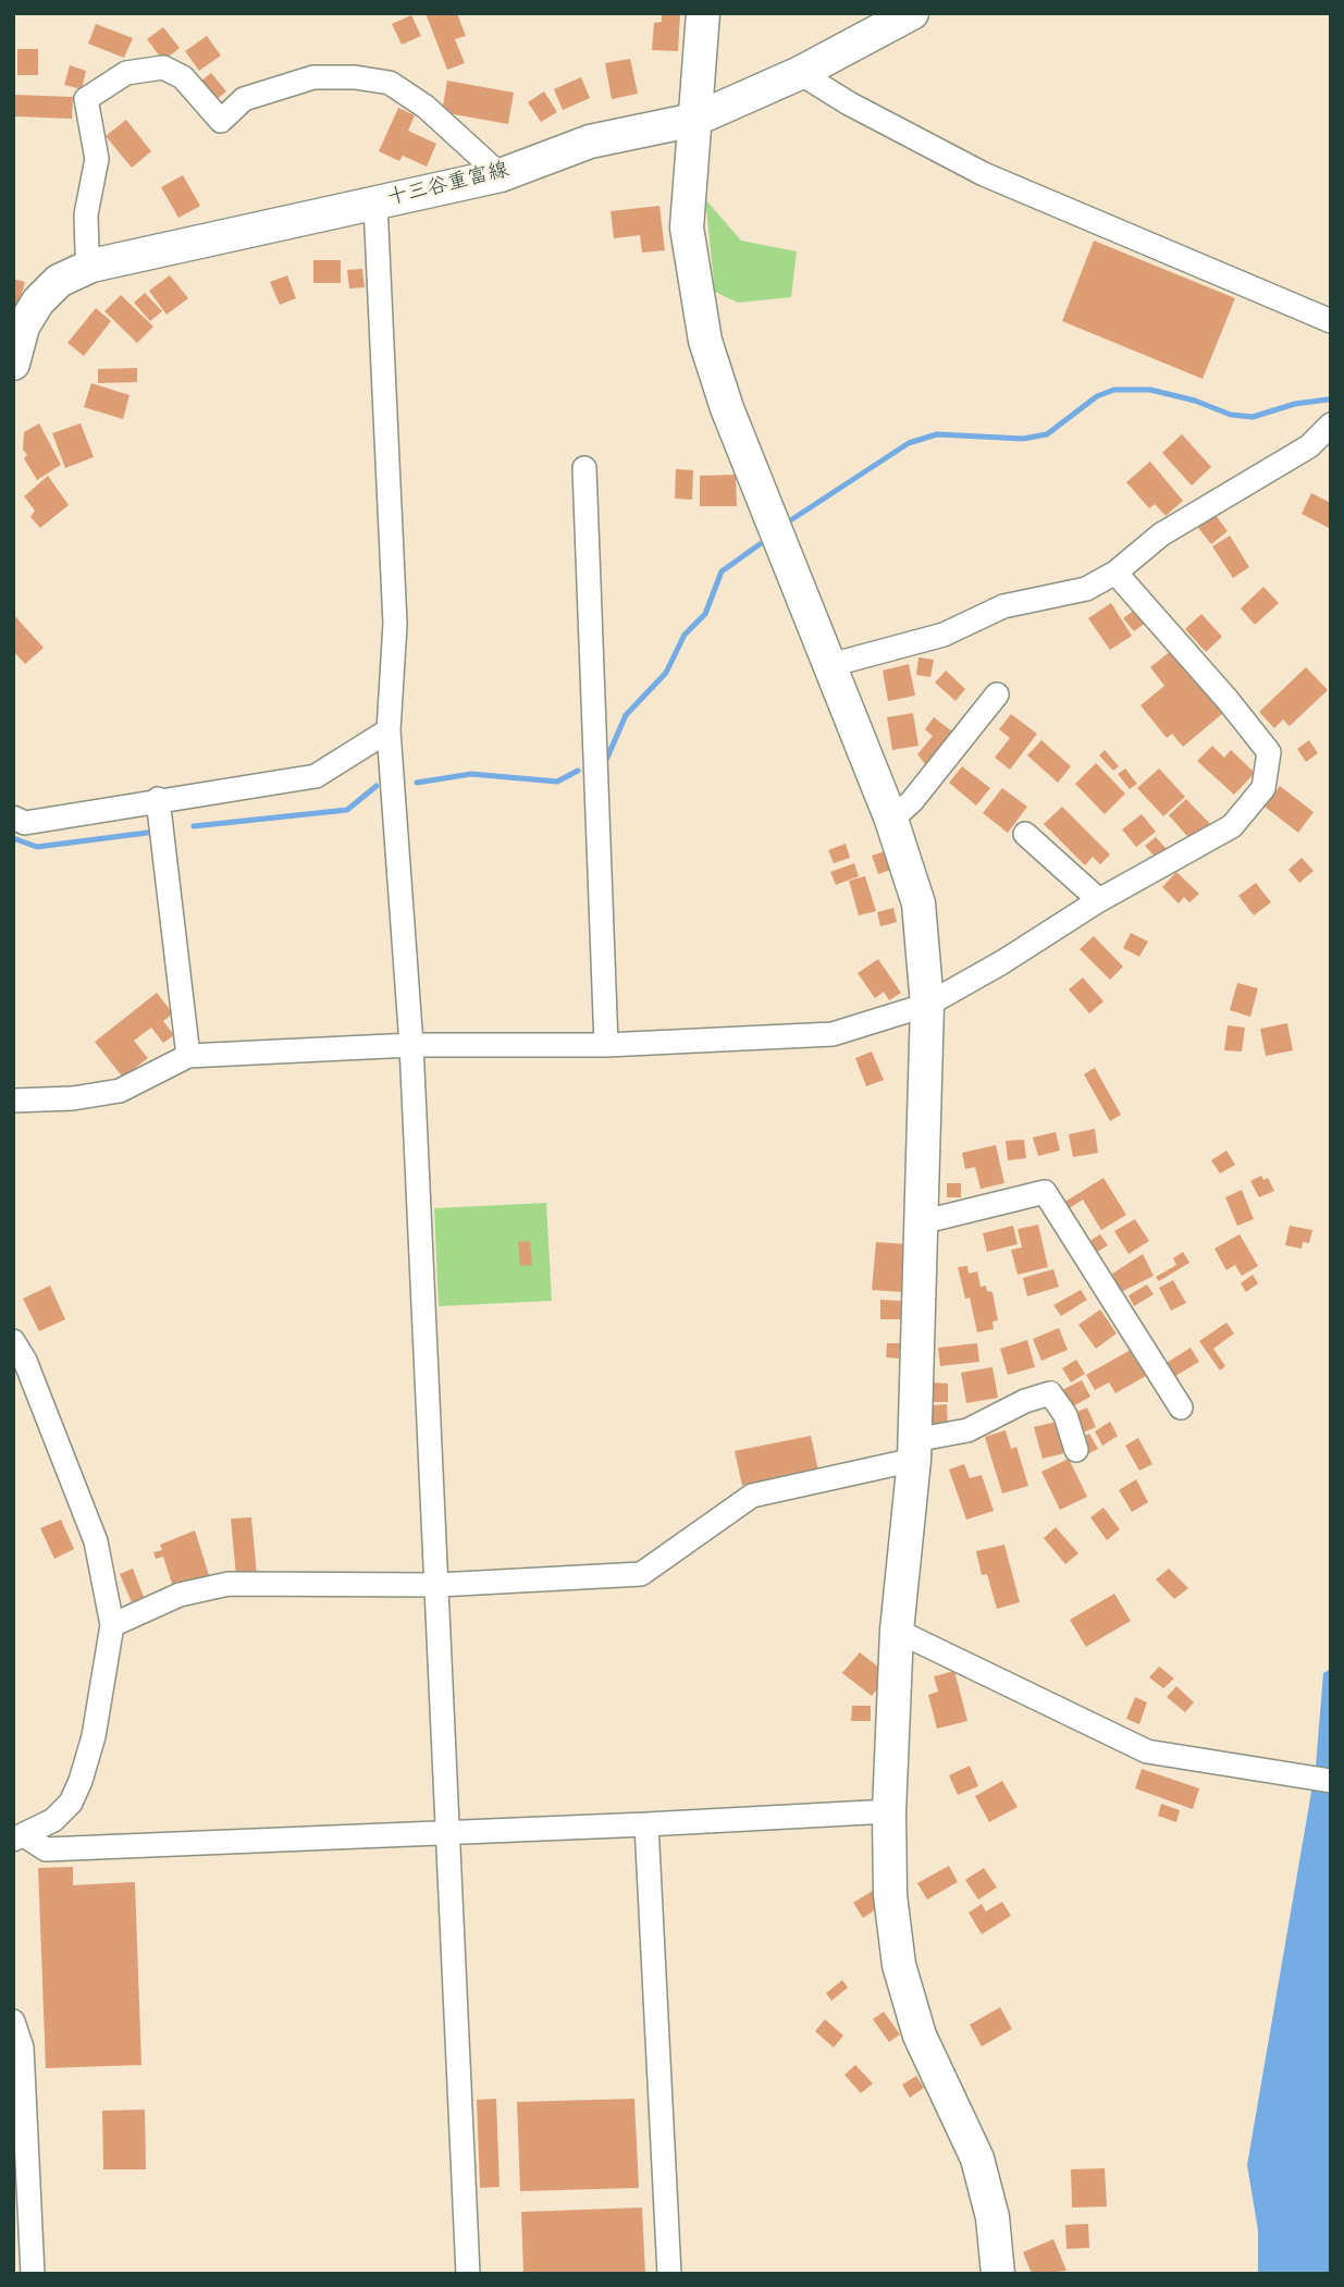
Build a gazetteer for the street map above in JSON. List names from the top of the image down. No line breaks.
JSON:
{"streets":{"street":["十三谷重富線"]}}
